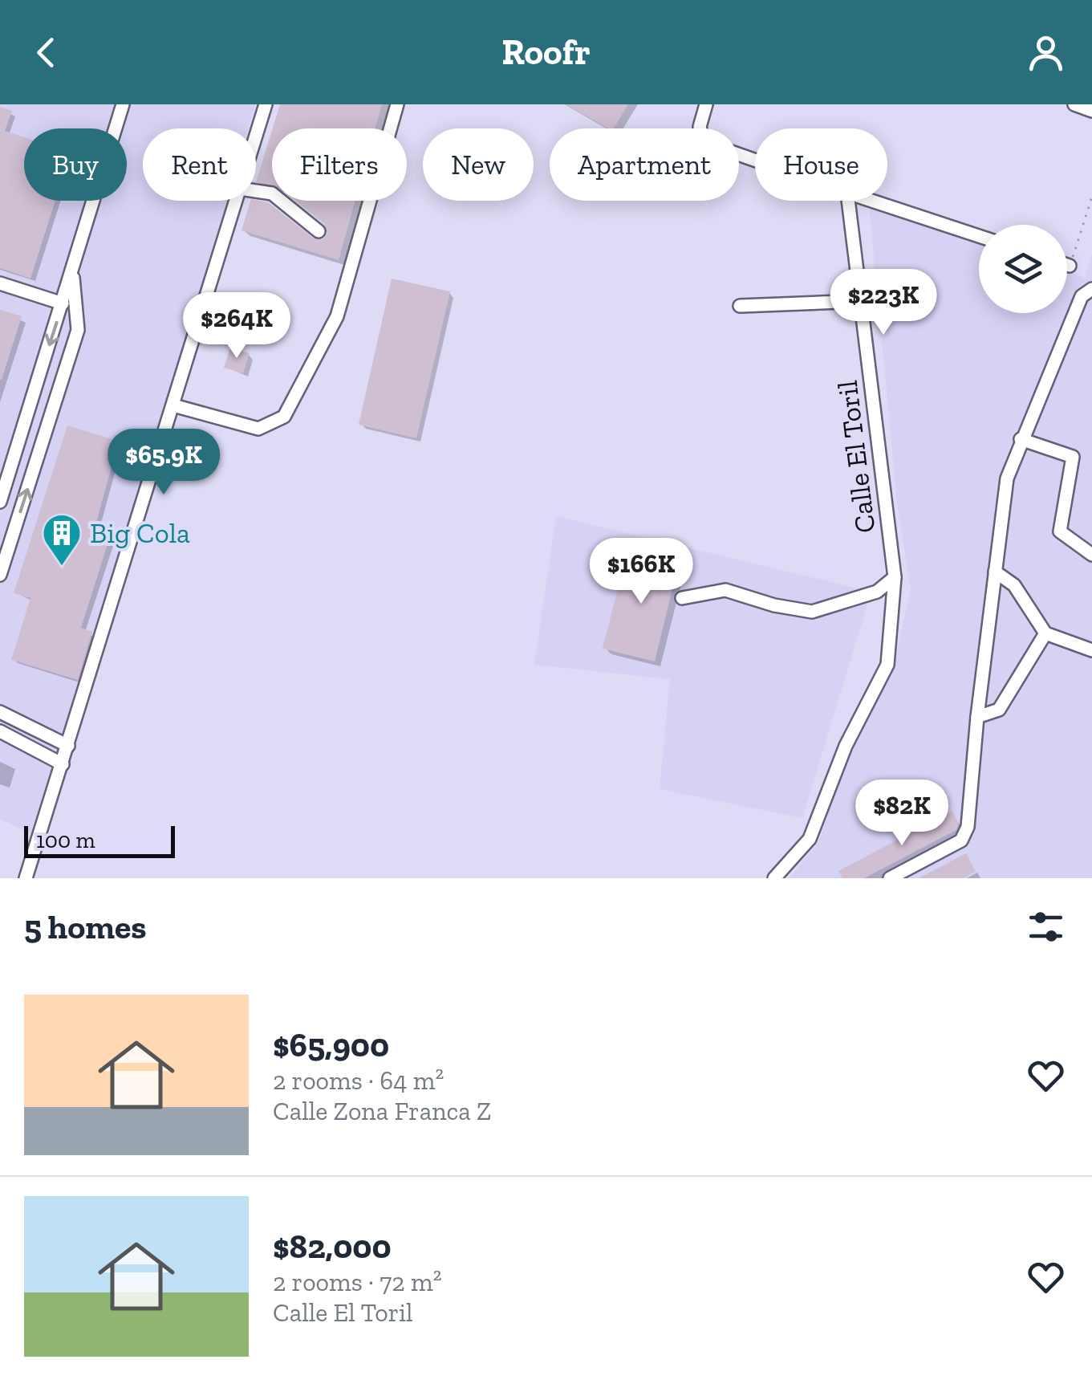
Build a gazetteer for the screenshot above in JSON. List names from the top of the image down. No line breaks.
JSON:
{"streets":{"street":["Calle El Toril"]},"places":{"building":["Big Cola"]},"scale_bar":"100 m","page":{"header":"Roofr","chip":["Buy","Rent","Filters","New","Apartment","House"],"price":["$223K","$264K","$65.9K","$166K","$82K"],"scale":"100 m","heading":"5 homes","list":[{"name":"$65,900","note":"2 rooms · 64 m² · Calle Zona Franca Z"},{"name":"$82,000","note":"2 rooms · 72 m² · Calle El Toril"}]}}
